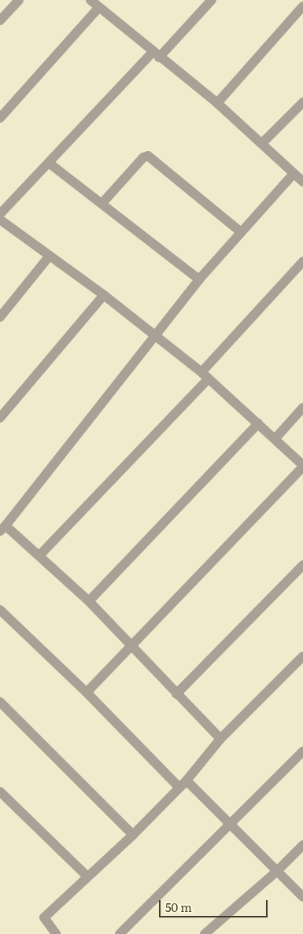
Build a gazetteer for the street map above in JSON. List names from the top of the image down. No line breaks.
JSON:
{"scale_bar":"50 m"}
